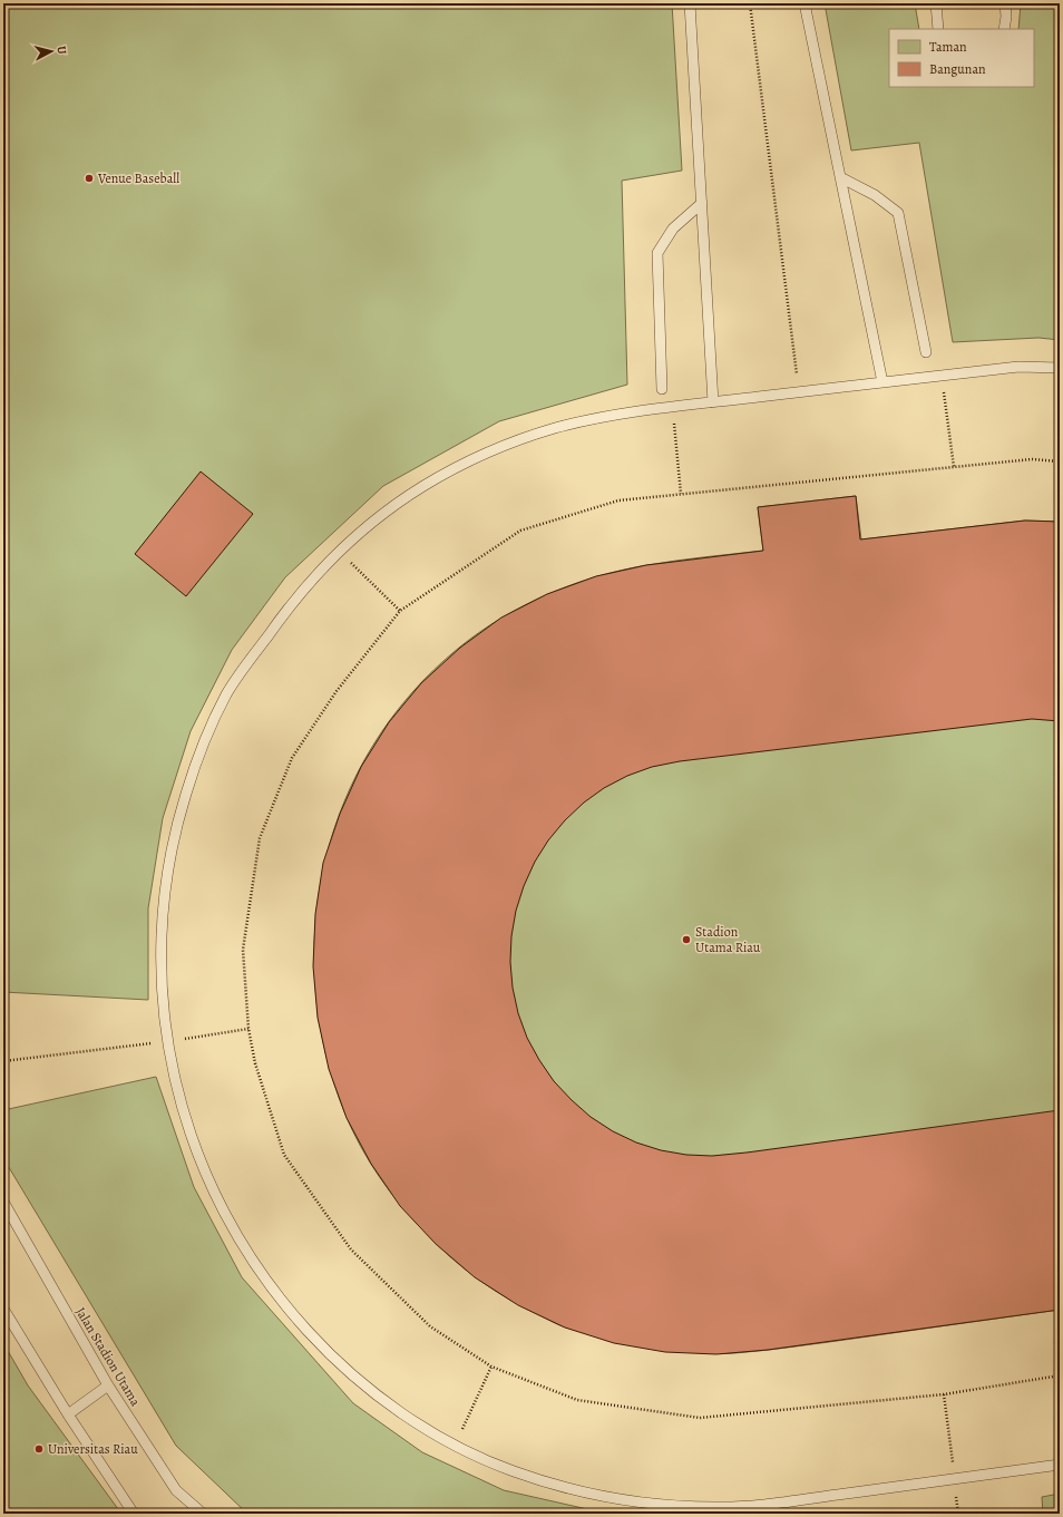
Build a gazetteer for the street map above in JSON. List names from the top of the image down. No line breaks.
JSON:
{"streets":{"lane":["Jalan Stadion Utama"]},"places":["Venue Baseball","Stadion Utama Riau","Universitas Riau"],"legend":["Taman","Bangunan"],"north":"right"}
